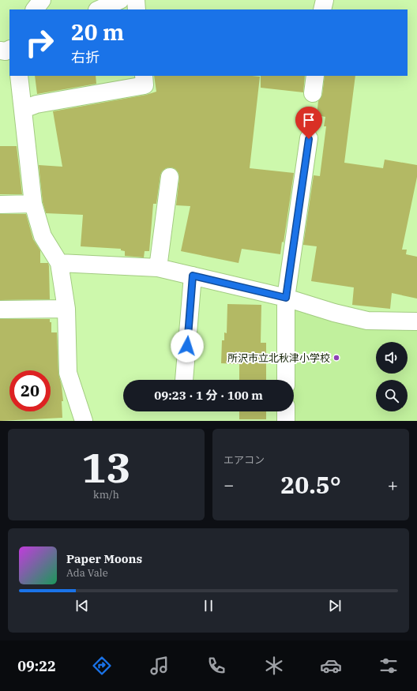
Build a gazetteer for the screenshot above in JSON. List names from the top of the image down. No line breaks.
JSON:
{"places":["所沢市立北秋津小学校"],"page":{"turn":["20 m","右折"],"limit":"20","trip":"09:23 · 1 分 · 100 m","tile":[["13","km/h"],"エアコン"],"heat":["−","20.5°","+"],"song":["Paper Moons","Ada Vale"],"tabs":"09:22"}}
